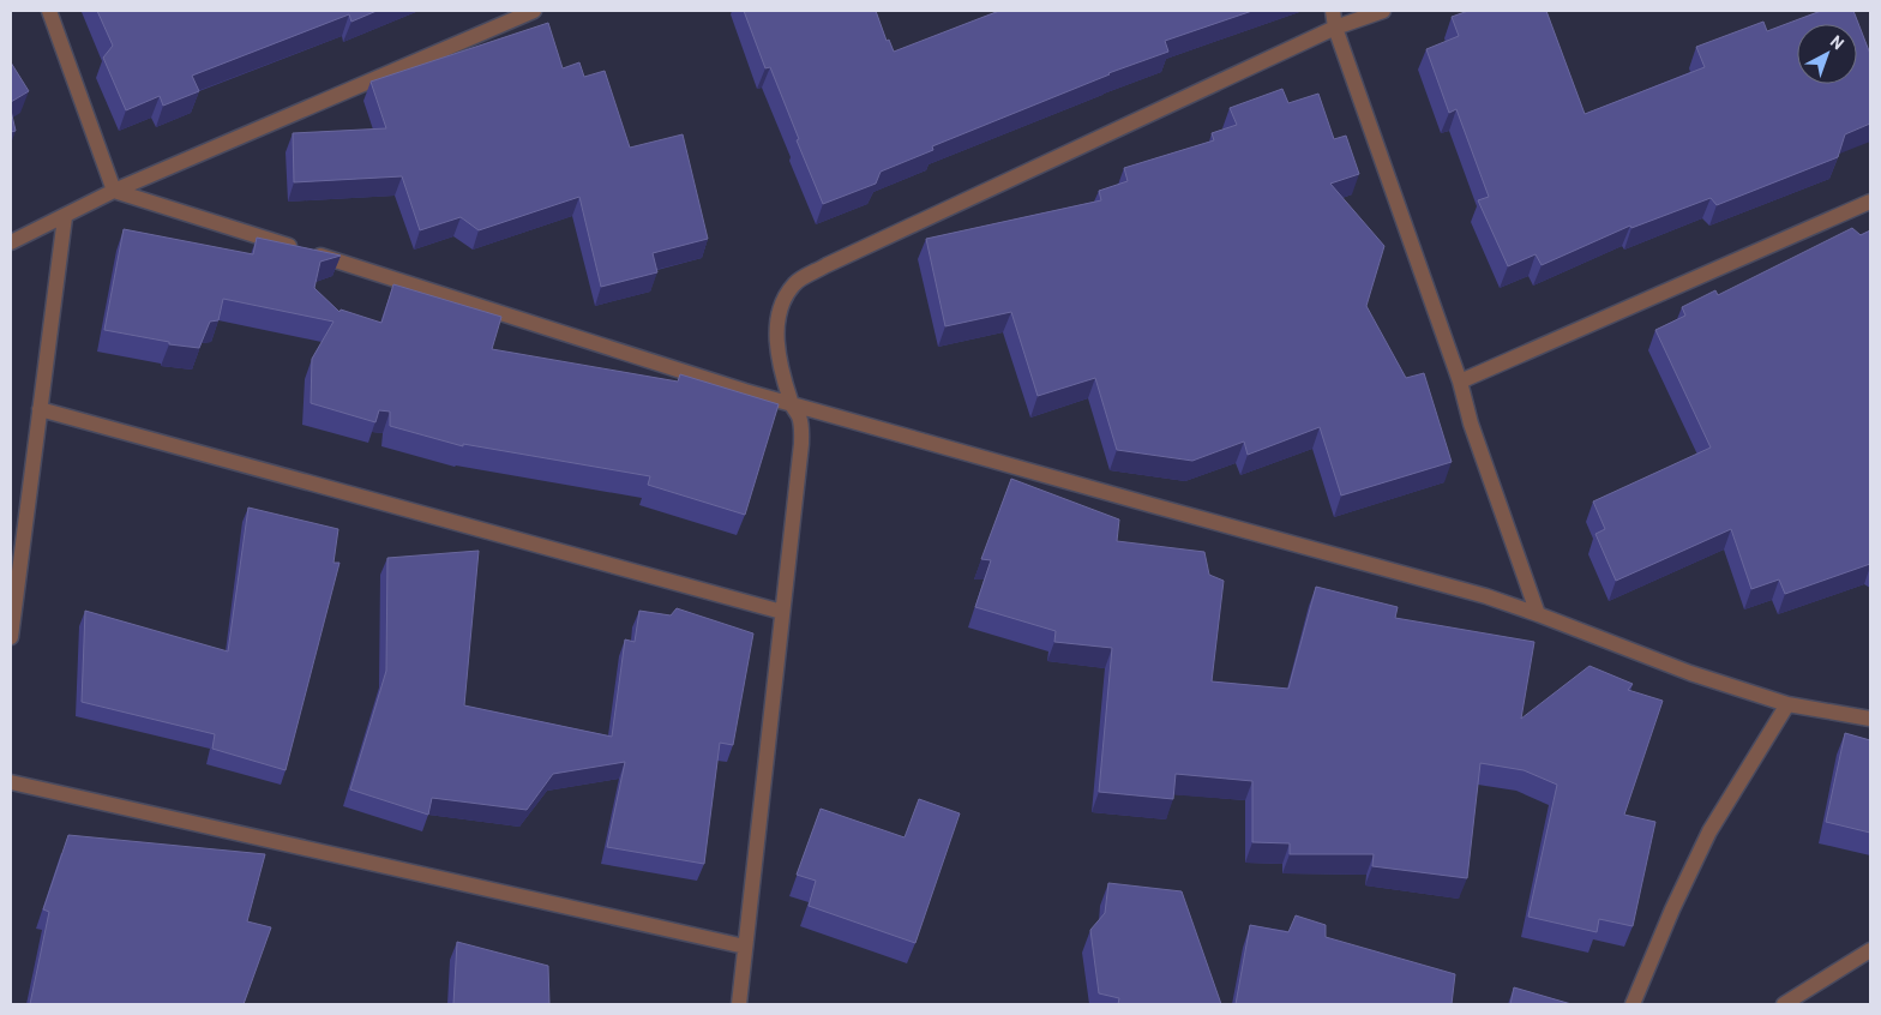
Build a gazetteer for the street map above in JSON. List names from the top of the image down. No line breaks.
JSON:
{"north":"top right"}
